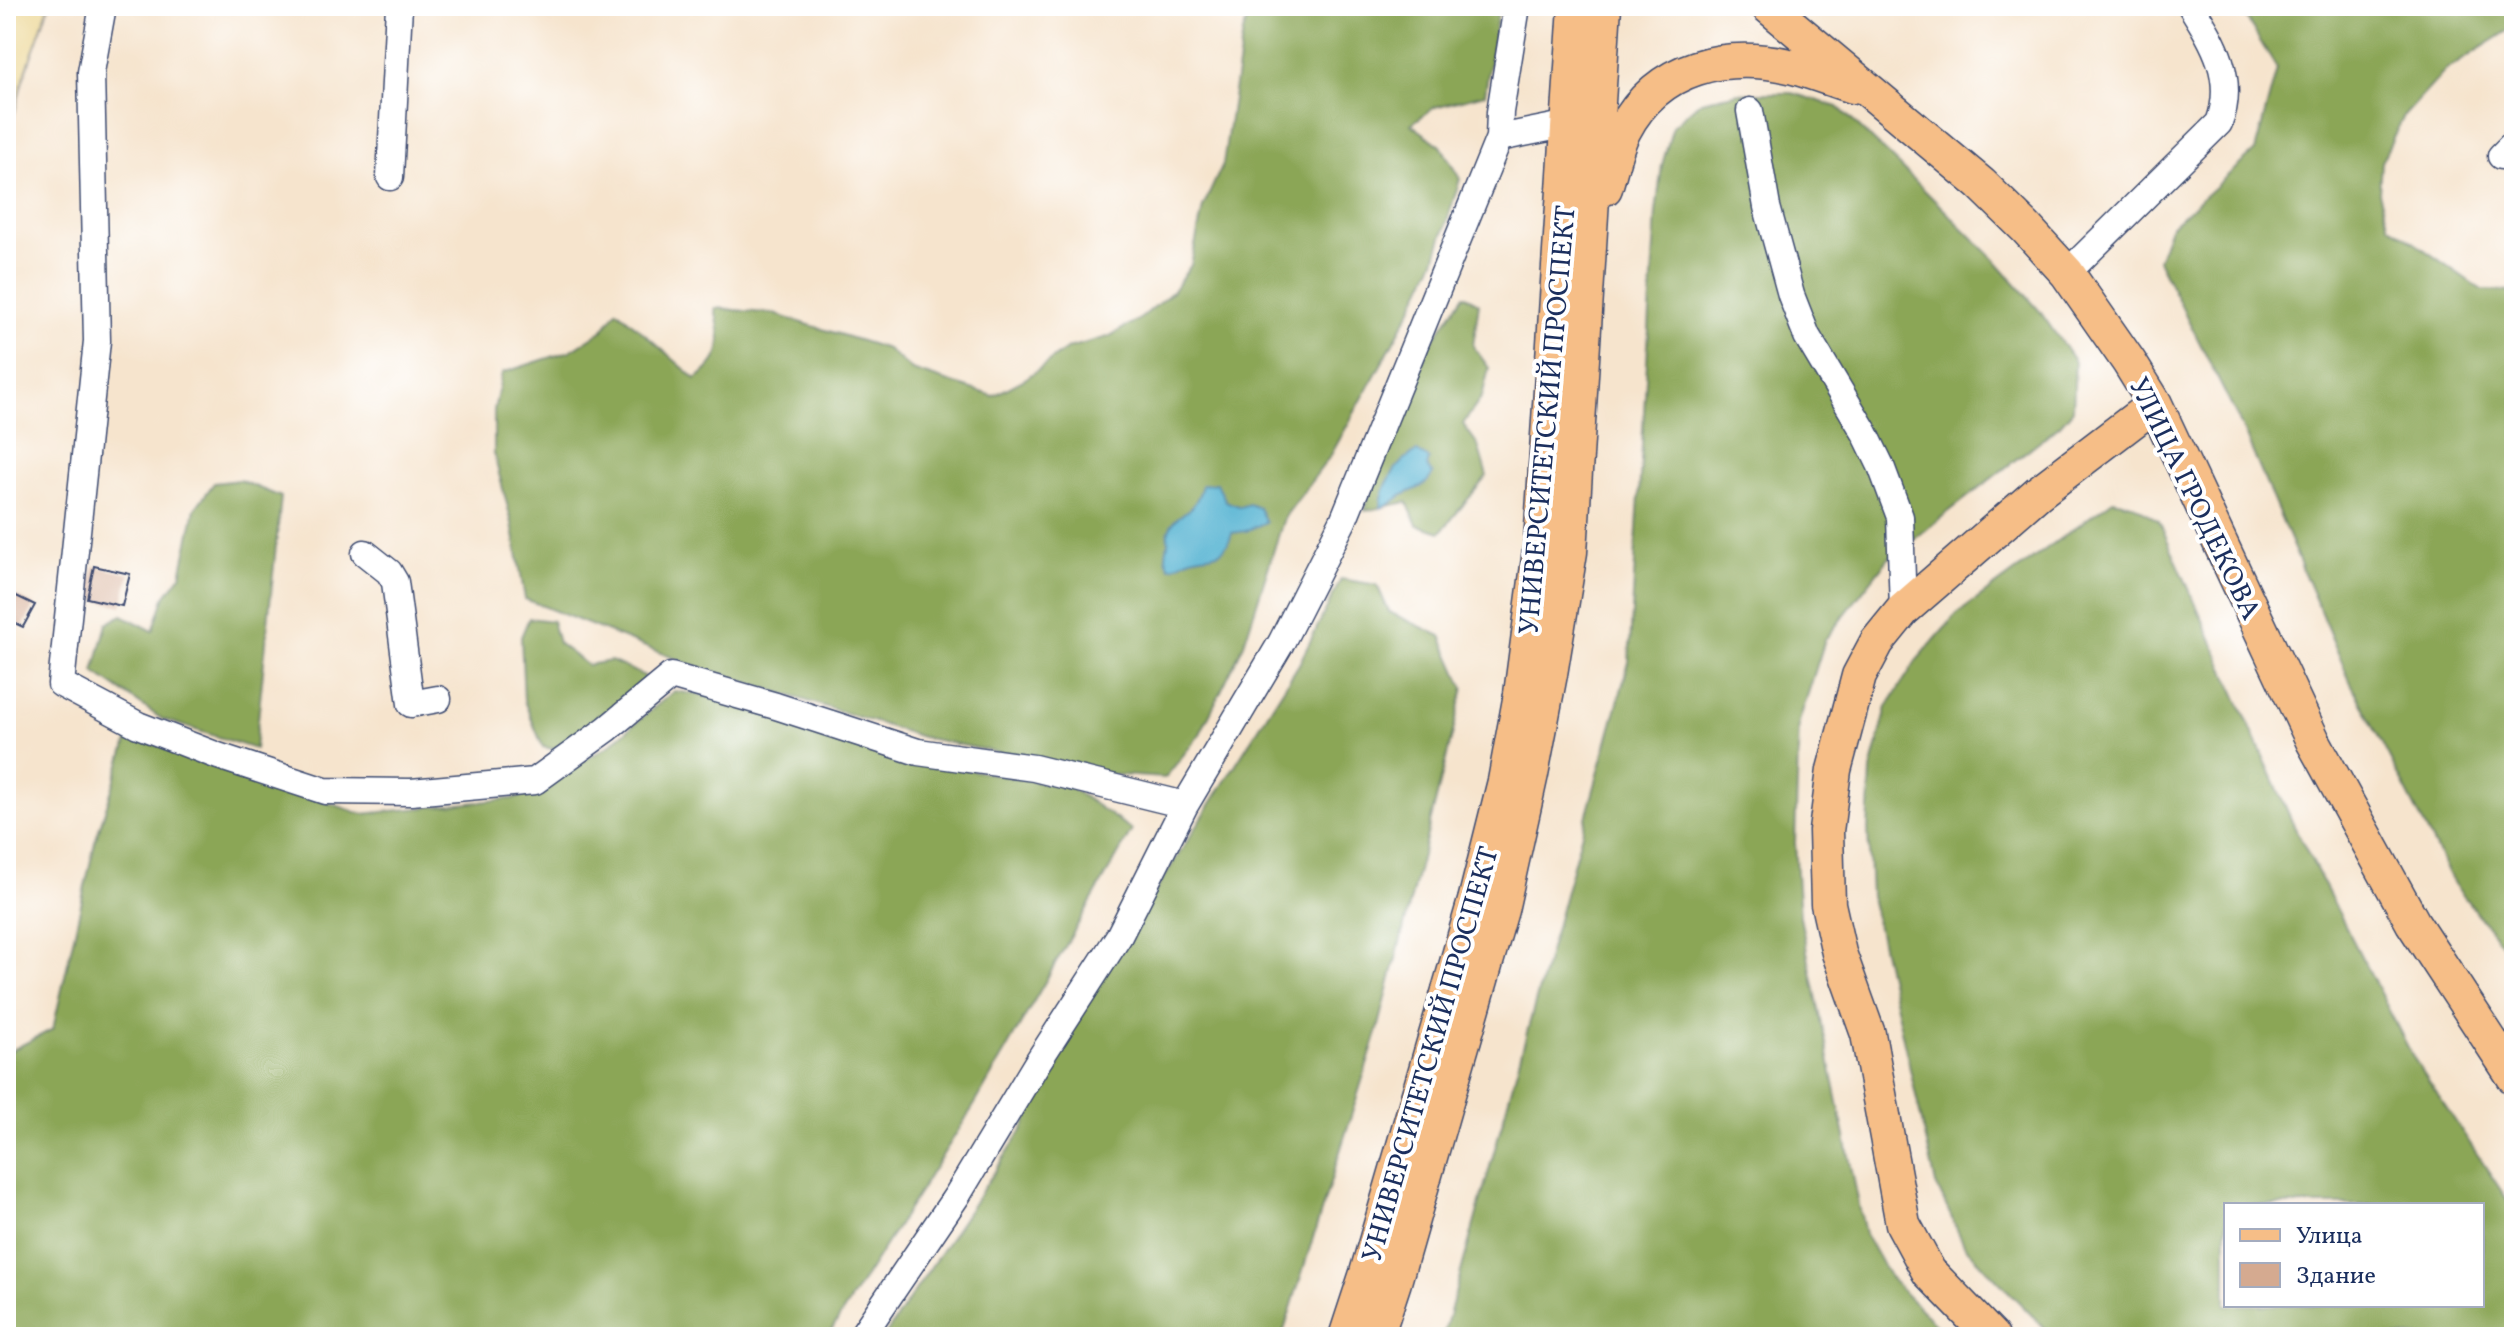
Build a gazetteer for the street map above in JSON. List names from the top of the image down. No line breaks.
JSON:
{"streets":{"main road":["УНИВЕРСИТЕТСКИЙ ПРОСПЕКТ","УЛИЦА ГРОДЕКОВА"]},"legend":["Улица","Здание"]}
